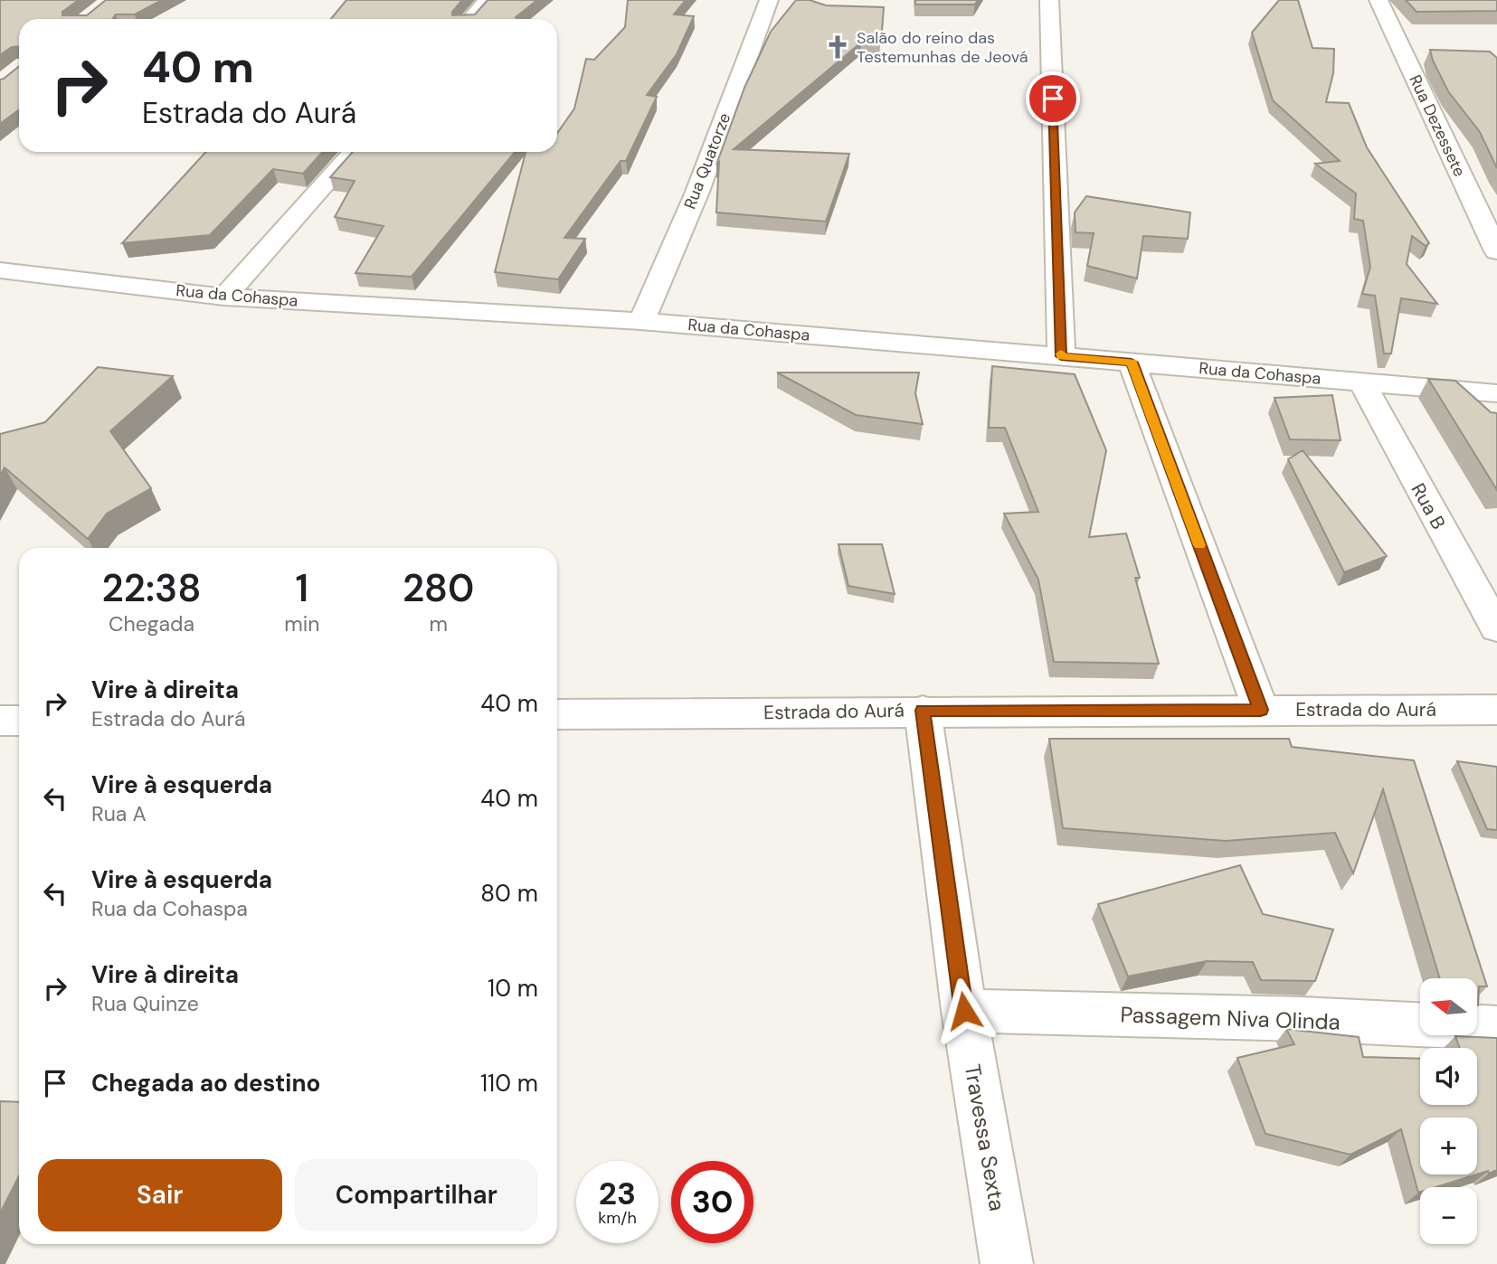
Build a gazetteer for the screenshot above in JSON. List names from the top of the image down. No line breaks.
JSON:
{"streets":{"street":["Rua Dezessete","Rua Quatorze","Rua da Cohaspa","Rua B","Estrada do Aurá","Passagem Niva Olinda","Travessa Sexta"]},"crossings":[["Rua Quatorze","Rua da Cohaspa"],["Rua da Cohaspa","Rua B"],["Estrada do Aurá","Travessa Sexta"],["Passagem Niva Olinda","Travessa Sexta"]],"places":{"church":["Salão do reino das Testemunhas de Jeová"]},"north":"left","page":{"turn":["40 m","Estrada do Aurá"],"eta":["22:38","Chegada","1","min","280","m"],"list":[{"name":"Vire à direita","note":"Estrada do Aurá","value":"40 m"},{"name":"Vire à esquerda","note":"Rua A","value":"40 m"},{"name":"Vire à esquerda","note":"Rua da Cohaspa","value":"80 m"},{"name":"Vire à direita","note":"Rua Quinze","value":"10 m"},{"name":"Chegada ao destino","value":"110 m"}],"map_buttons":["+","−"],"buttons":["Sair","Compartilhar"],"speed":"23 km/h","limit":"30"}}
